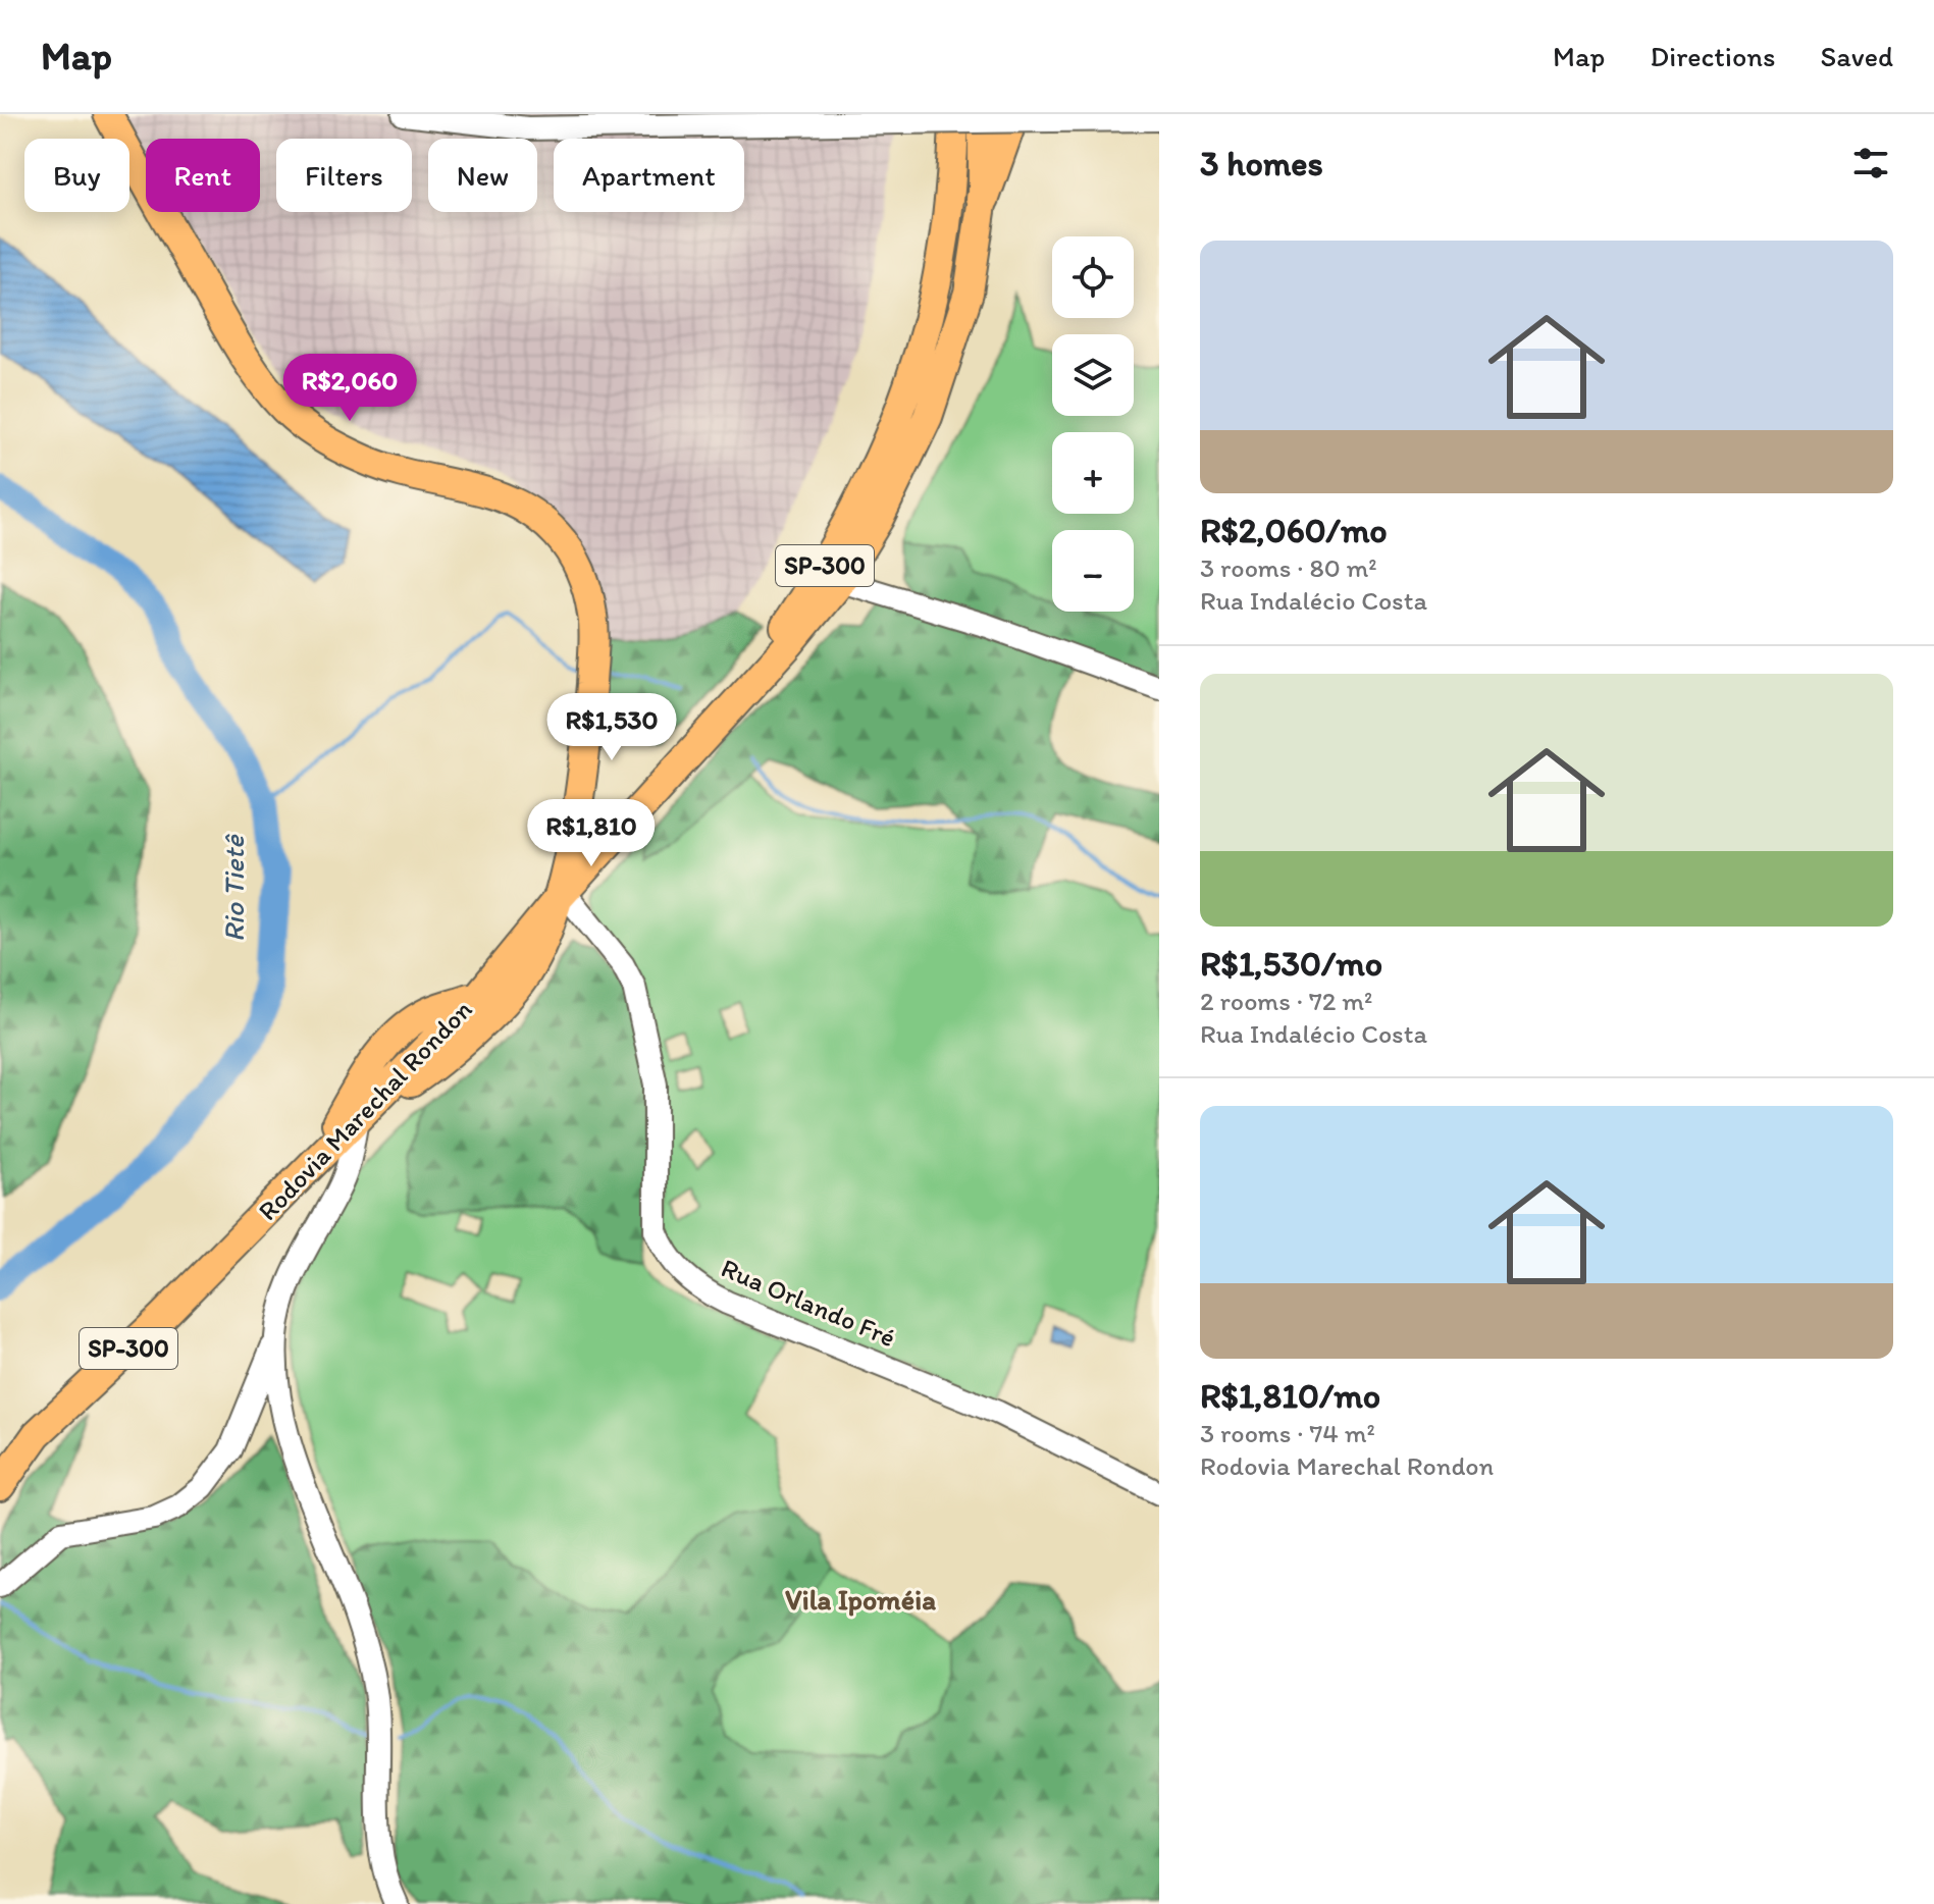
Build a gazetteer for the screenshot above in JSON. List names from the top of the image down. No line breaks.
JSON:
{"streets":{"main road":["SP-300","Rodovia Marechal Rondon"],"street":["Rua Orlando Fré"]},"crossings":[["Rodovia Marechal Rondon","Rua Orlando Fré"]],"districts":["Vila Ipoméia"],"water":["Rio Tietê"],"page":{"header":"Map","nav":["Map","Directions","Saved"],"heading":"3 homes","chip":["Buy","Rent","Filters","New","Apartment"],"list":[{"name":"R$2,060/mo","note":"3 rooms · 80 m² · Rua Indalécio Costa"},{"name":"R$1,530/mo","note":"2 rooms · 72 m² · Rua Indalécio Costa"},{"name":"R$1,810/mo","note":"3 rooms · 74 m² · Rodovia Marechal Rondon"}],"map_buttons":["+","−"],"price":["R$2,060","R$1,530","R$1,810"]}}
